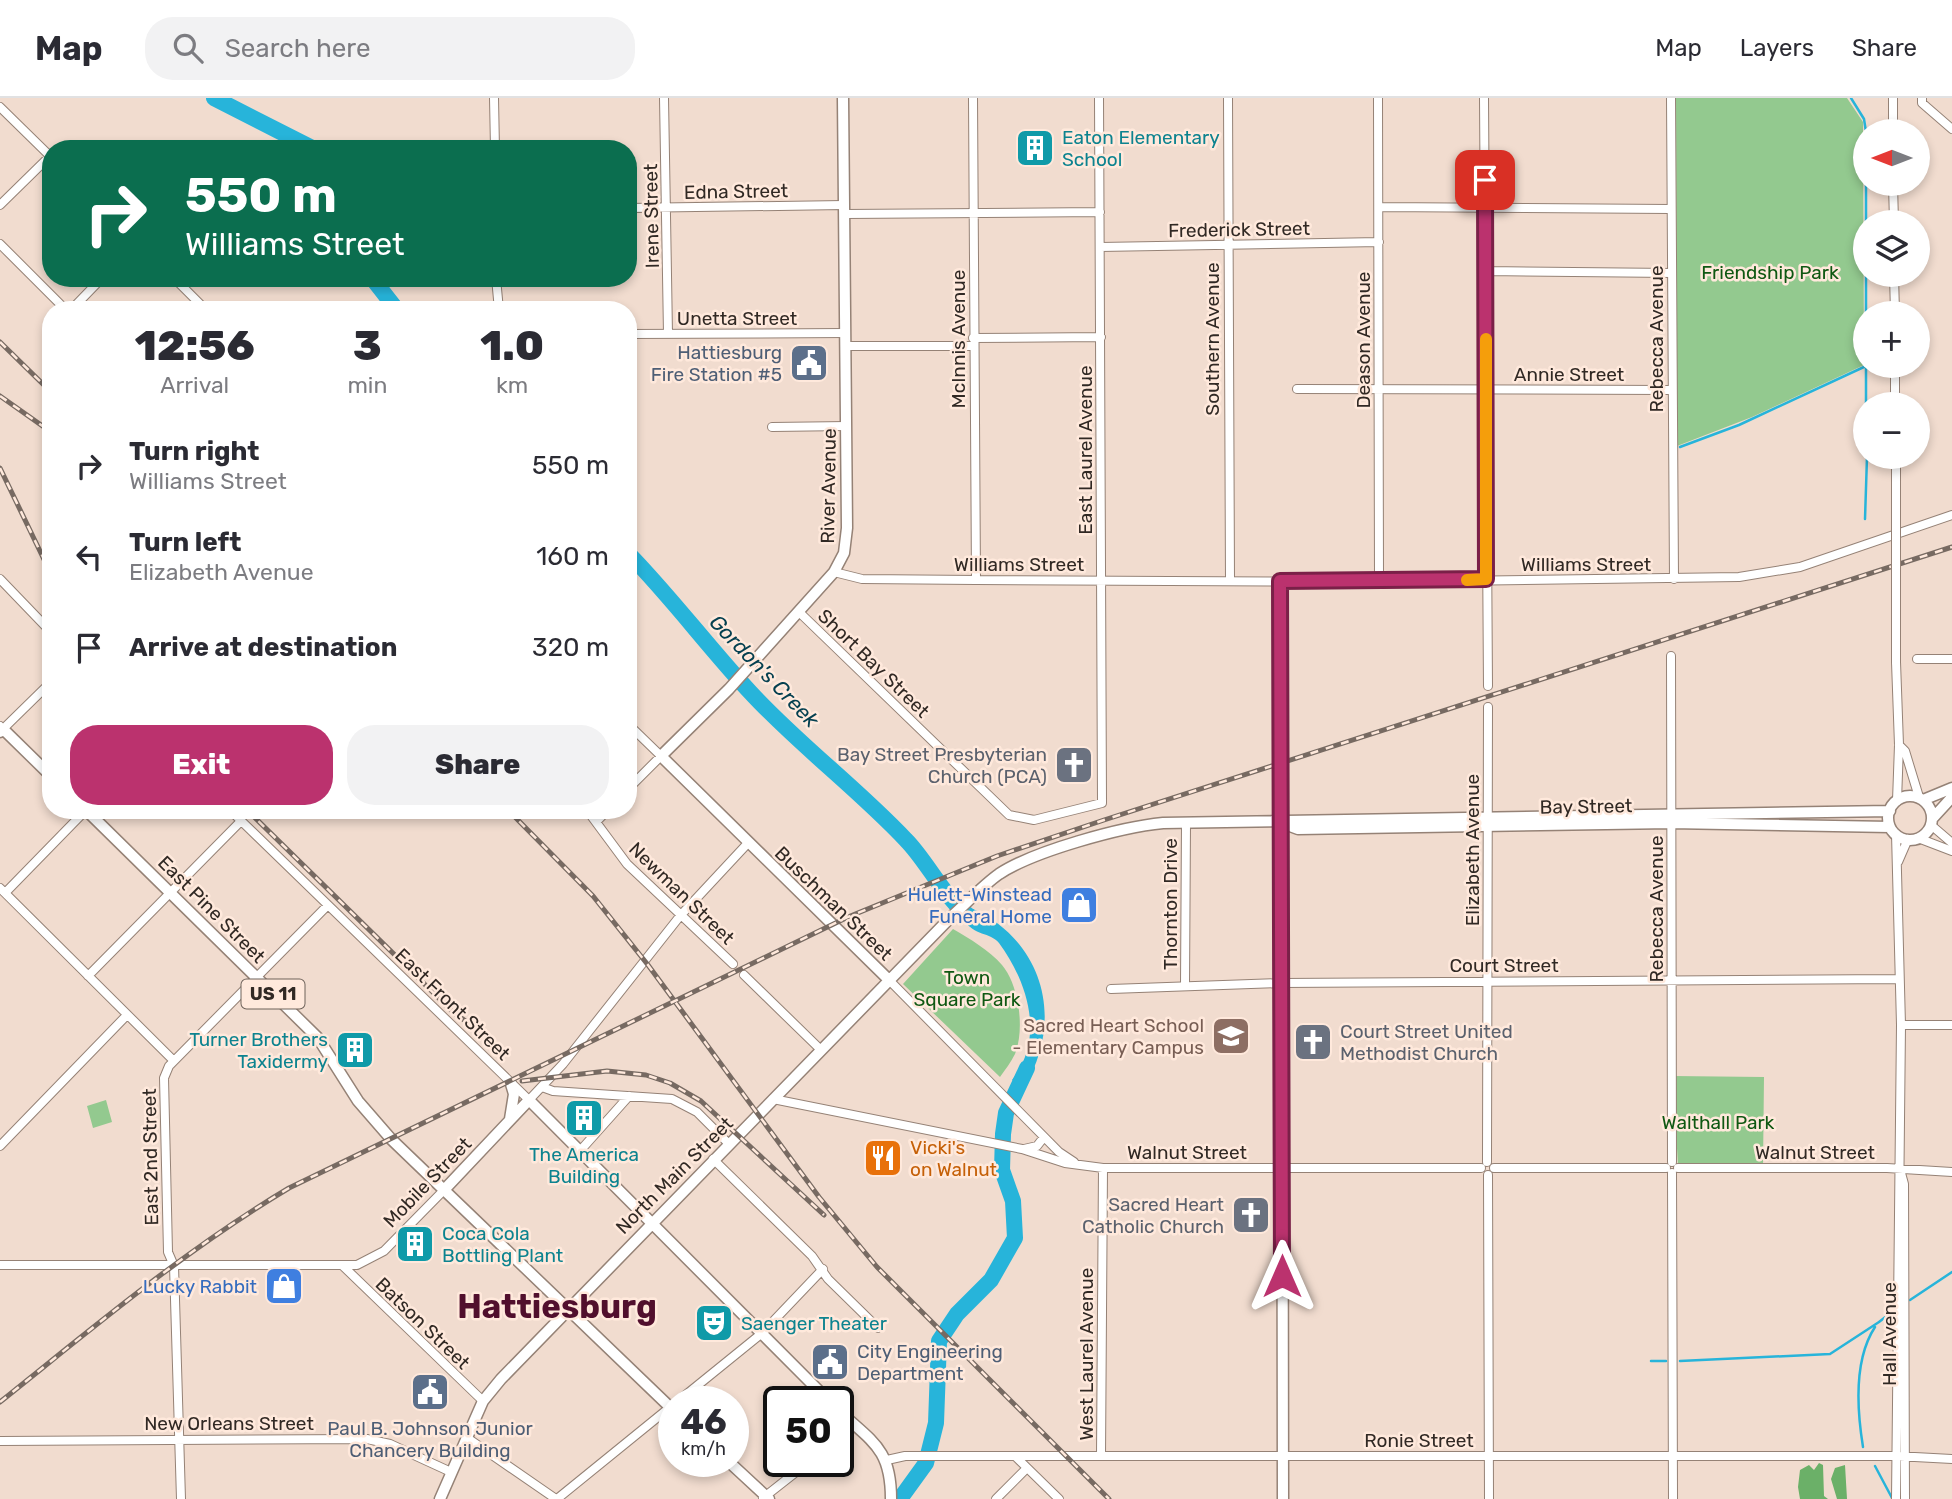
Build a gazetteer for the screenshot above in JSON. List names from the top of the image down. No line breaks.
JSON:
{"streets":{"main road":["River Avenue","Bay Street","Buschman Street","East Pine Street","US 11","East Front Street","North Main Street","Mobile Street"],"street":["Edna Street","Irene Street","Frederick Street","Unetta Street","McInnis Avenue","Southern Avenue","Rebecca Avenue","Deason Avenue","Annie Street","East Laurel Avenue","Williams Street","Short Bay Street","Elizabeth Avenue","Newman Street","Thornton Drive","Court Street","Walnut Street","East 2nd Street","Batson Street","Hall Avenue","West Laurel Avenue","New Orleans Street","Ronie Street"]},"crossings":[["Edna Street","Irene Street"],["Edna Street","River Avenue"],["Irene Street","Unetta Street"],["Frederick Street","Southern Avenue"],["Frederick Street","Deason Avenue"],["Frederick Street","East Laurel Avenue"],["Unetta Street","River Avenue"],["McInnis Avenue","Williams Street"],["Southern Avenue","Williams Street"],["Rebecca Avenue","Annie Street"],["Rebecca Avenue","Williams Street"],["Rebecca Avenue","Bay Street"],["Rebecca Avenue","Court Street"],["Rebecca Avenue","Walnut Street"],["Rebecca Avenue","Ronie Street"],["Deason Avenue","Annie Street"],["Deason Avenue","Williams Street"],["East Laurel Avenue","Williams Street"],["East Laurel Avenue","Short Bay Street"],["River Avenue","Williams Street"],["River Avenue","Short Bay Street"],["River Avenue","Buschman Street"],["Bay Street","Elizabeth Avenue"],["Bay Street","Thornton Drive"],["Bay Street","North Main Street"],["Bay Street","Hall Avenue"],["Elizabeth Avenue","Court Street"],["Elizabeth Avenue","Walnut Street"],["Elizabeth Avenue","Ronie Street"],["Newman Street","Mobile Street"],["Buschman Street","Walnut Street"],["Buschman Street","North Main Street"],["Buschman Street","Mobile Street"],["Thornton Drive","Court Street"],["East Pine Street","US 11"],["East Pine Street","North Main Street"],["East Pine Street","Mobile Street"],["Court Street","Hall Avenue"],["US 11","North Main Street"],["East Front Street","North Main Street"],["East Front Street","Mobile Street"],["Walnut Street","North Main Street"],["Walnut Street","Hall Avenue"],["Walnut Street","West Laurel Avenue"],["East 2nd Street","Mobile Street"],["East 2nd Street","New Orleans Street"],["North Main Street","Batson Street"],["North Main Street","New Orleans Street"],["Mobile Street","Batson Street"],["Hall Avenue","Ronie Street"],["West Laurel Avenue","Ronie Street"]],"districts":["Hattiesburg"],"water":["Gordon's Creek"],"parks":["Friendship Park","Town Square Park","Walthall Park"],"places":{"building":["Eaton Elementary School","Turner Brothers Taxidermy","The America Building","Coca Cola Bottling Plant"],"public building":["Hattiesburg Fire Station #5","City Engineering Department","Paul B. Johnson Junior Chancery Building"],"church":["Bay Street Presbyterian Church (PCA)","Court Street United Methodist Church","Sacred Heart Catholic Church"],"shop":["Hulett-Winstead Funeral Home","Lucky Rabbit"],"school or university":["Sacred Heart School - Elementary Campus"],"restaurant":["Vicki's on Walnut"],"theatre":["Saenger Theater"]},"north":"left","page":{"header":"Map","search":"Search here","nav":["Map","Layers","Share"],"map_buttons":["+","−"],"turn":["550 m","Williams Street"],"eta":["12:56","Arrival","3","min","1.0","km"],"list":[{"name":"Turn right","note":"Williams Street","value":"550 m"},{"name":"Turn left","note":"Elizabeth Avenue","value":"160 m"},{"name":"Arrive at destination","value":"320 m"}],"buttons":["Exit","Share"],"speed":"46 km/h","limit":"50"}}
